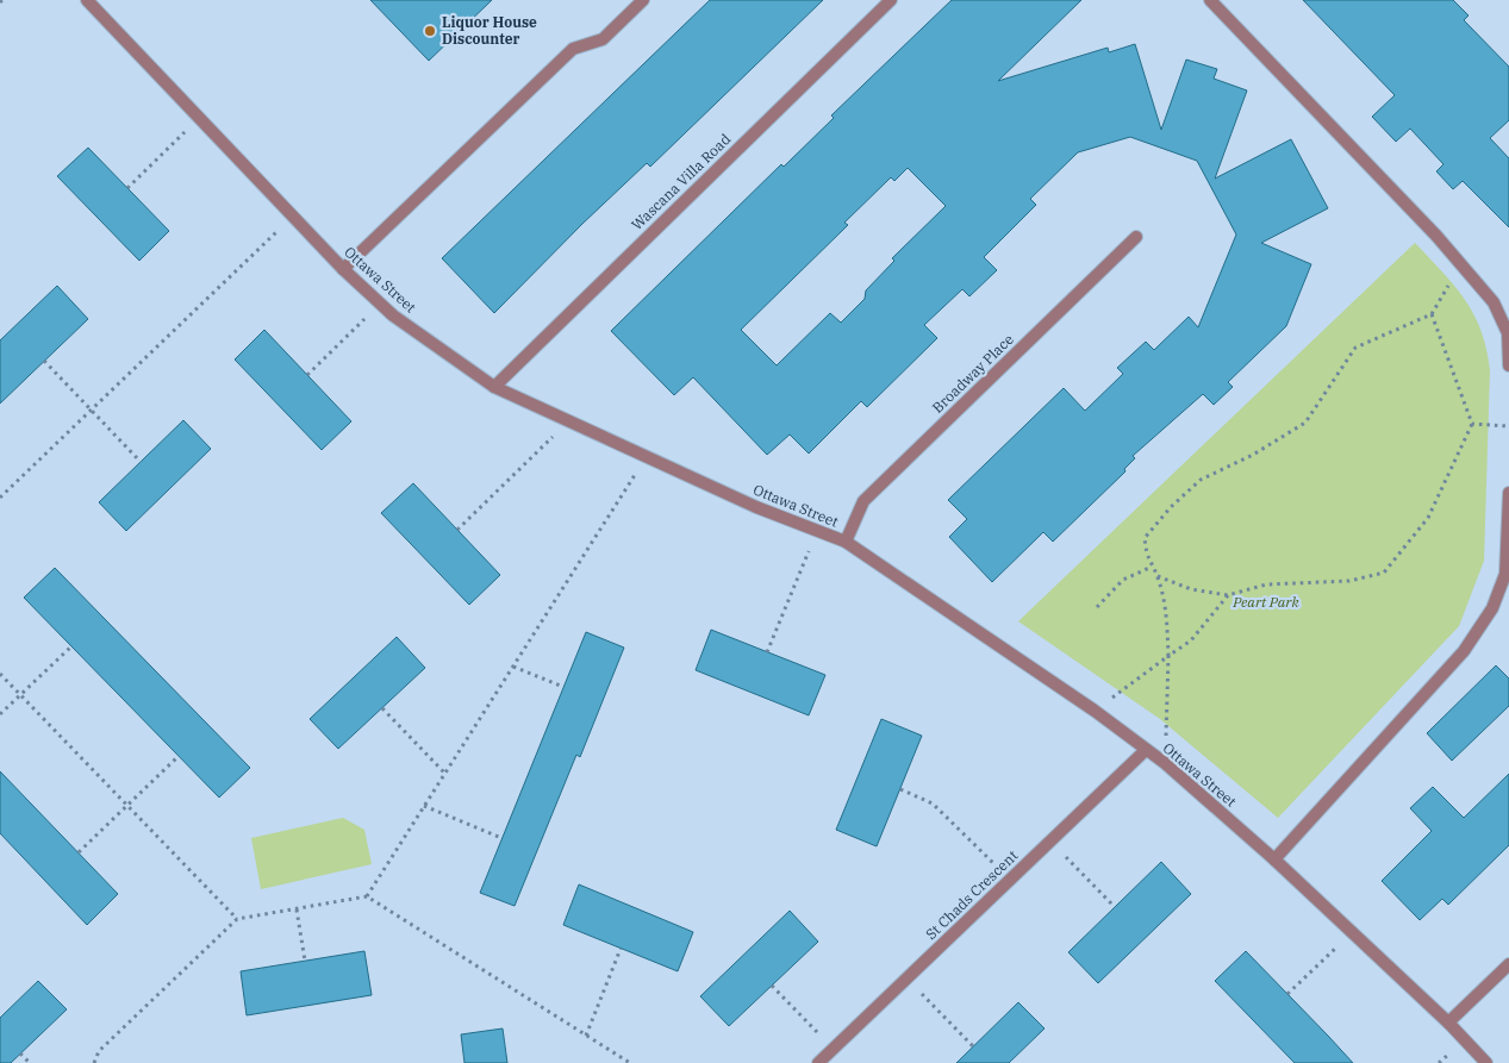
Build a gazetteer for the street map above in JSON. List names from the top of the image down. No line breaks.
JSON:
{"streets":{"street":["Wascana Villa Road","Ottawa Street","Broadway Place","St Chads Crescent"]},"crossings":[["Wascana Villa Road","Ottawa Street"],["Ottawa Street","Broadway Place"],["Ottawa Street","St Chads Crescent"]],"parks":["Peart Park"],"places":["Liquor House Discounter"]}
